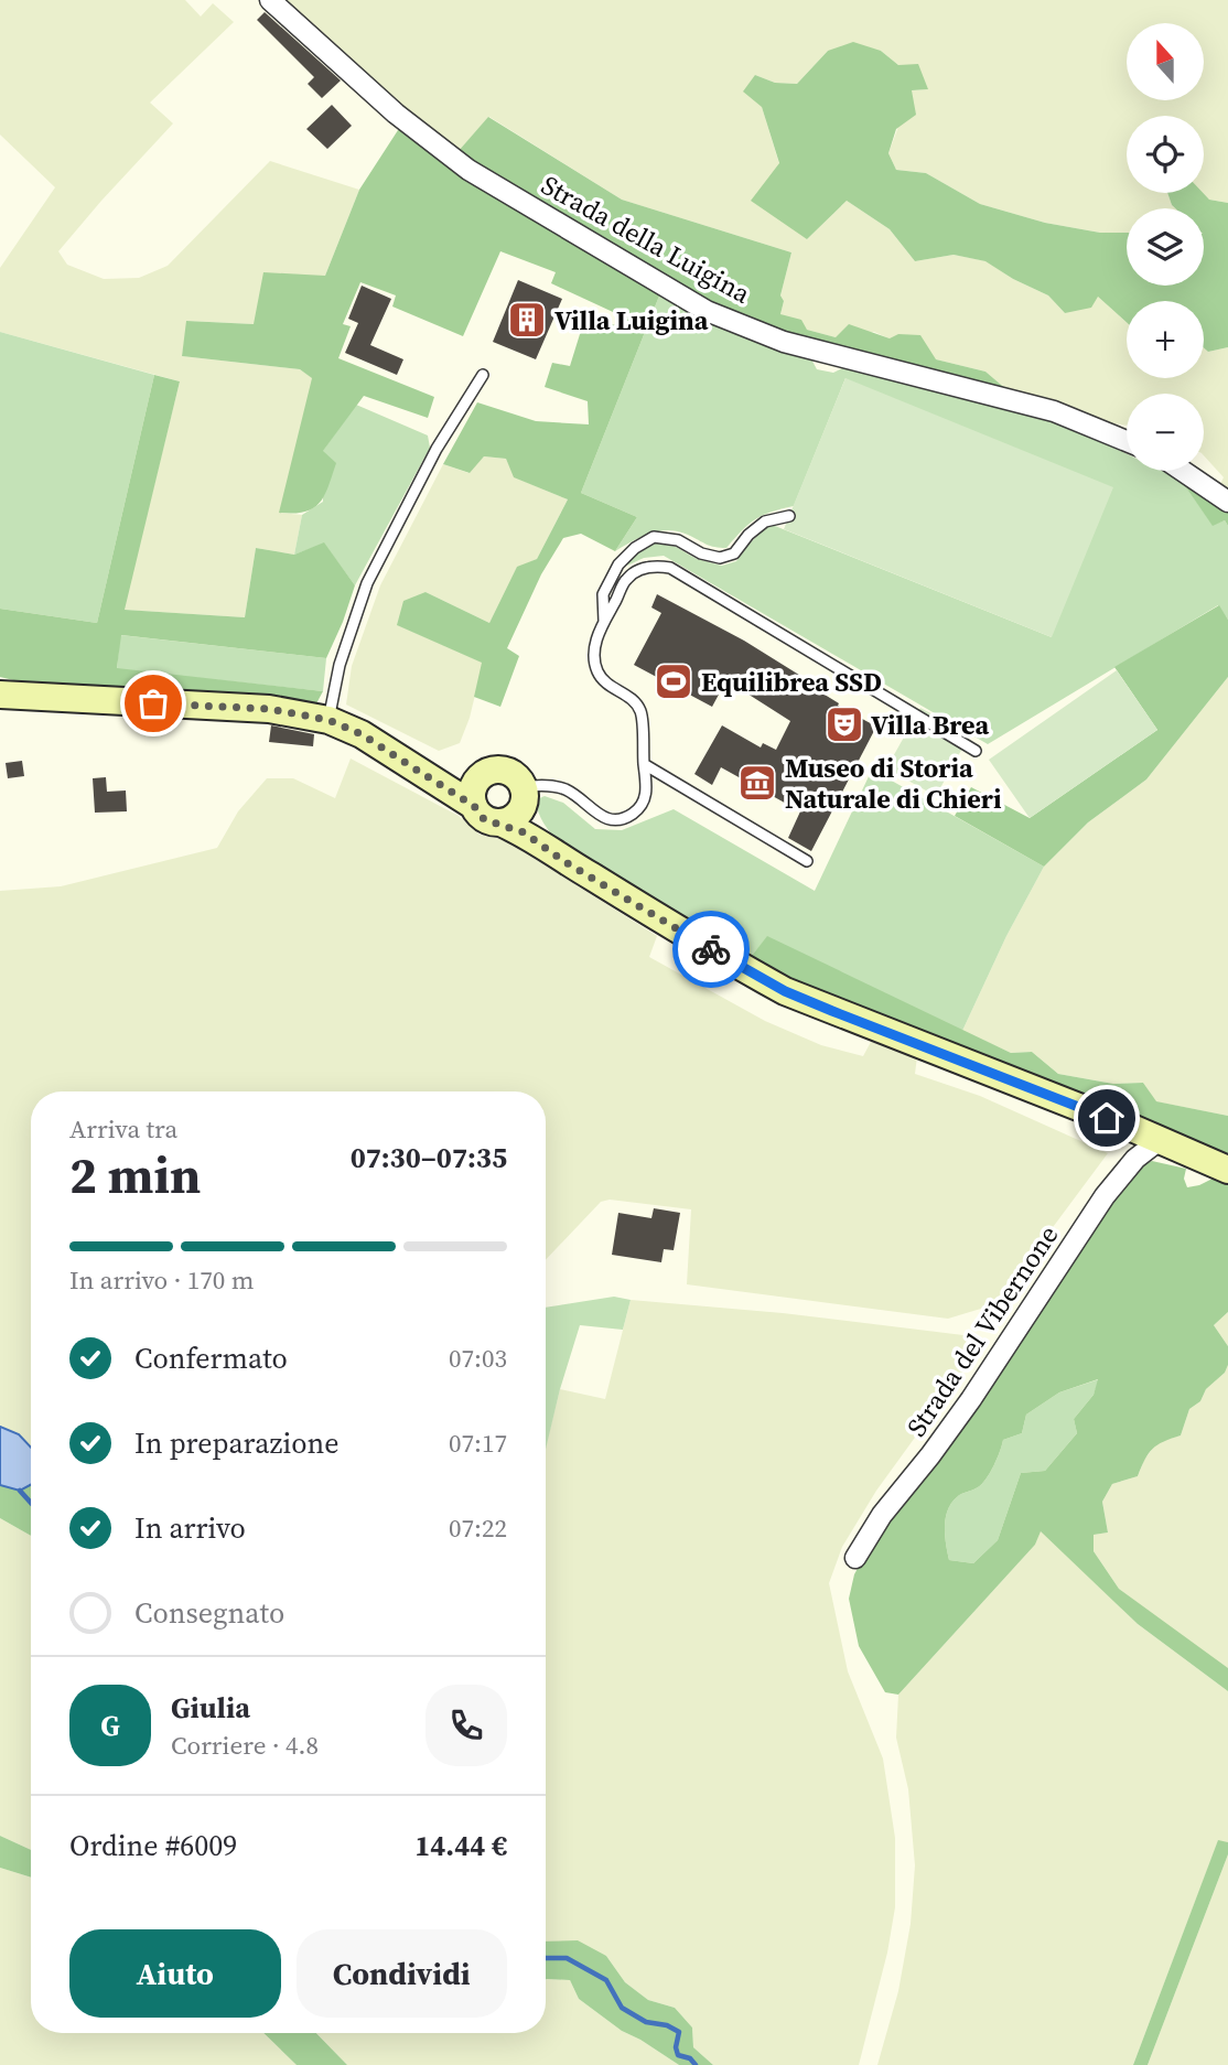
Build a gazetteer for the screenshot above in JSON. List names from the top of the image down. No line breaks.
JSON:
{"streets":{"street":["Strada della Luigina","Strada del Vibernone"]},"places":{"building":["Villa Luigina"],"sports":["Equilibrea SSD"],"theatre":["Villa Brea"],"museum":["Museo di Storia Naturale di Chieri"]},"north":"top","page":{"map_buttons":["+","−"],"heading":["2 min","Arriva tra","07:30–07:35"],"panel":["Giulia","Corriere · 4.8","Ordine #6009","14.44 €"],"bar":"In arrivo · 170 m","list":[["Confermato","07:03"],["In preparazione","07:17"],["In arrivo","07:22"],"Consegnato"],"round":"G","buttons":["Aiuto","Condividi"]}}
